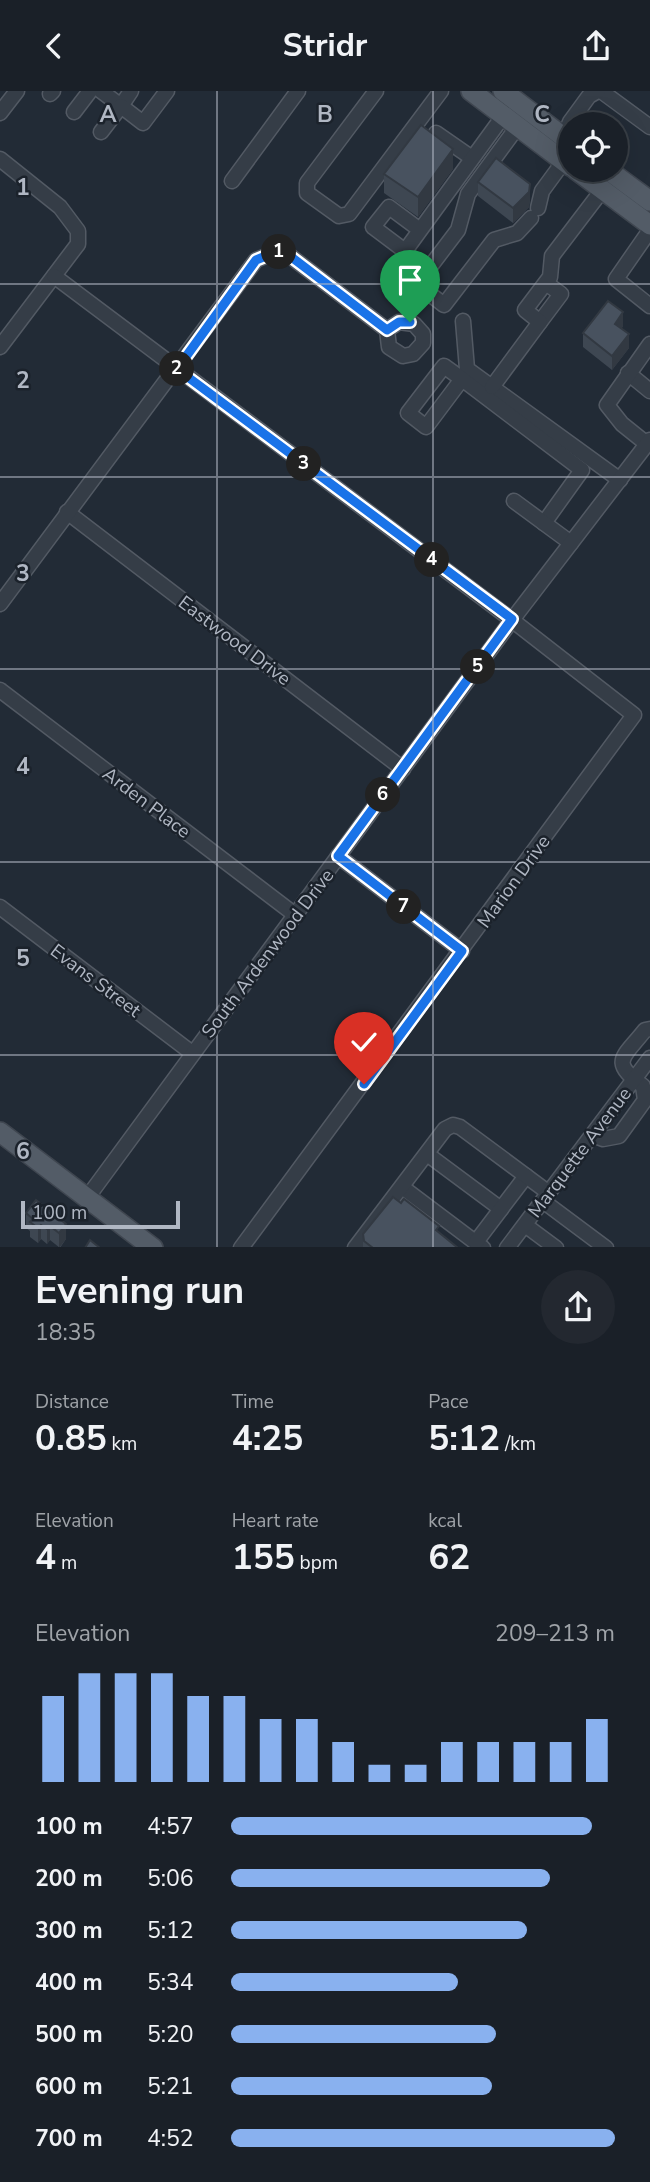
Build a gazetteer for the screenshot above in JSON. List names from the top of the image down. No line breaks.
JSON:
{"streets":{"street":["Eastwood Drive","Arden Place","Marion Drive","South Ardenwood Drive","Evans Street","Marquette Avenue"]},"crossings":[["Eastwood Drive","South Ardenwood Drive"],["Arden Place","South Ardenwood Drive"],["Marion Drive","South Ardenwood Drive"],["South Ardenwood Drive","Evans Street"]],"scale_bar":"100 m","page":{"header":"Stridr","pins":["1","2","3","4","5","6","7"],"scale":"100 m","heading":["Evening run","18:35"],"stats":[["Distance","0.85 km"],["Time","4:25"],["Pace","5:12 /km"],["Elevation","4 m"],["Heart rate","155 bpm"],["kcal","62"]],"chart":["Elevation","209–213 m"],"list":[{"name":"100 m","note":"4:57"},{"name":"200 m","note":"5:06"},{"name":"300 m","note":"5:12"},{"name":"400 m","note":"5:34"},{"name":"500 m","note":"5:20"},{"name":"600 m","note":"5:21"},{"name":"700 m","note":"4:52"}]},"grid":{"columns":["A","B","C"],"rows":["1","2","3","4","5","6"]}}
